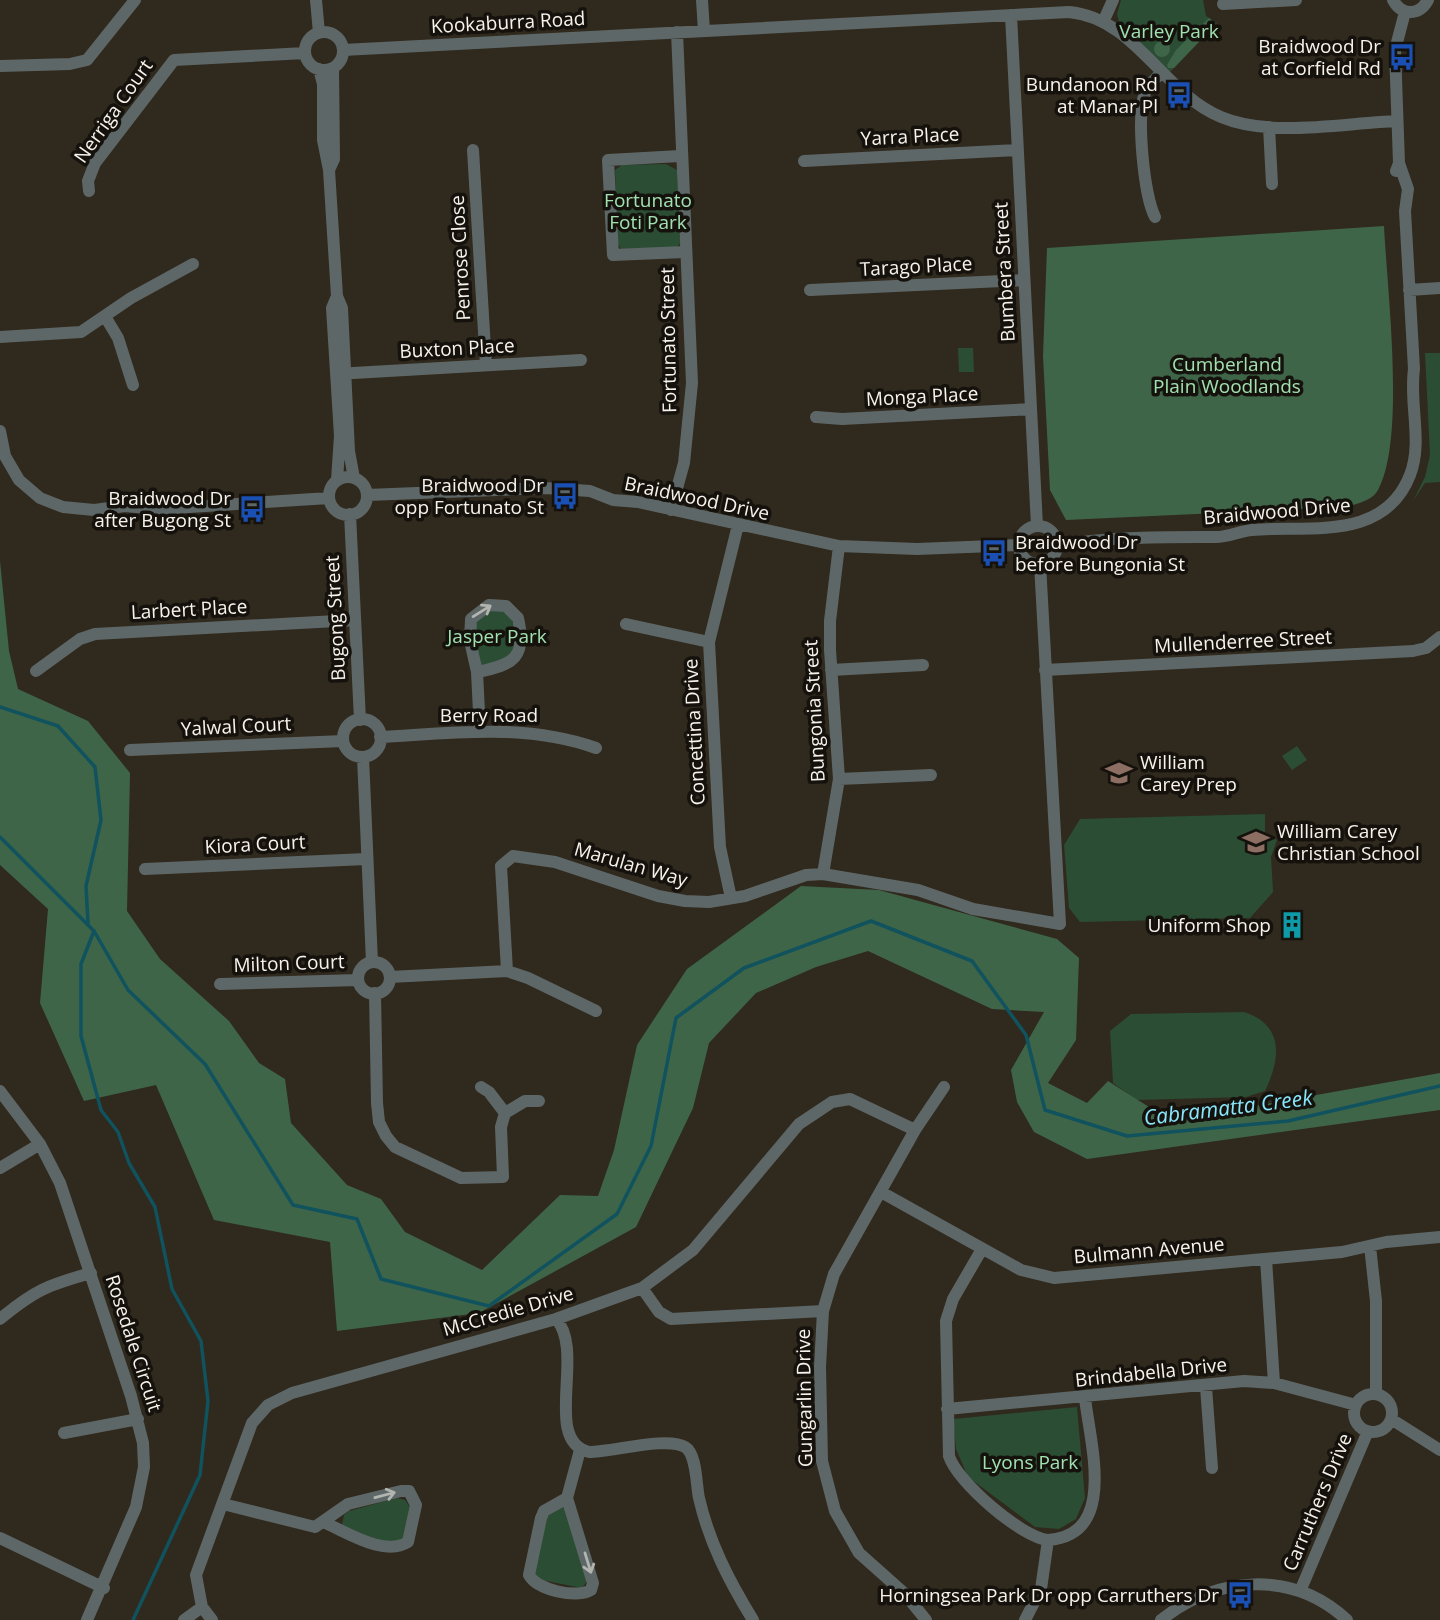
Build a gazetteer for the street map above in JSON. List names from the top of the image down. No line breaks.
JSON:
{"streets":{"street":["Kookaburra Road","Nerriga Court","Yarra Place","Penrose Close","Tarago Place","Bumbera Street","Fortunato Street","Buxton Place","Monga Place","Braidwood Drive","Larbert Place","Bugong Street","Mullenderree Street","Bungonia Street","Berry Road","Yalwal Court","Concettina Drive","Kiora Court","Marulan Way","Milton Court","Bulmann Avenue","McCredie Drive","Rosedale Circuit","Brindabella Drive","Gungarlin Drive","Carruthers Drive"]},"crossings":[["Kookaburra Road","Nerriga Court"],["Kookaburra Road","Bumbera Street"],["Kookaburra Road","Fortunato Street"],["Yarra Place","Bumbera Street"],["Penrose Close","Buxton Place"],["Tarago Place","Bumbera Street"],["Bumbera Street","Monga Place"],["Bumbera Street","Braidwood Drive"],["Fortunato Street","Braidwood Drive"],["Braidwood Drive","Bugong Street"],["Braidwood Drive","Bungonia Street"],["Braidwood Drive","Concettina Drive"],["Larbert Place","Bugong Street"],["Bugong Street","Berry Road"],["Bugong Street","Yalwal Court"],["Mullenderree Street","Marulan Way"],["Bungonia Street","Marulan Way"],["Berry Road","Yalwal Court"],["Concettina Drive","Marulan Way"],["Bulmann Avenue","Gungarlin Drive"],["McCredie Drive","Gungarlin Drive"],["Brindabella Drive","Carruthers Drive"]],"water":["Cabramatta Creek"],"parks":["Varley Park","Fortunato Foti Park","Cumberland Plain Woodlands","Jasper Park","Lyons Park"],"places":{"bus stop":["Braidwood Dr at Corfield Rd","Bundanoon Rd at Manar Pl","Braidwood Dr opp Fortunato St","Braidwood Dr after Bugong St","Braidwood Dr before Bungonia St","Horningsea Park Dr opp Carruthers Dr"],"school or university":["William Carey Prep","William Carey Christian School"],"building":["Uniform Shop"]}}
